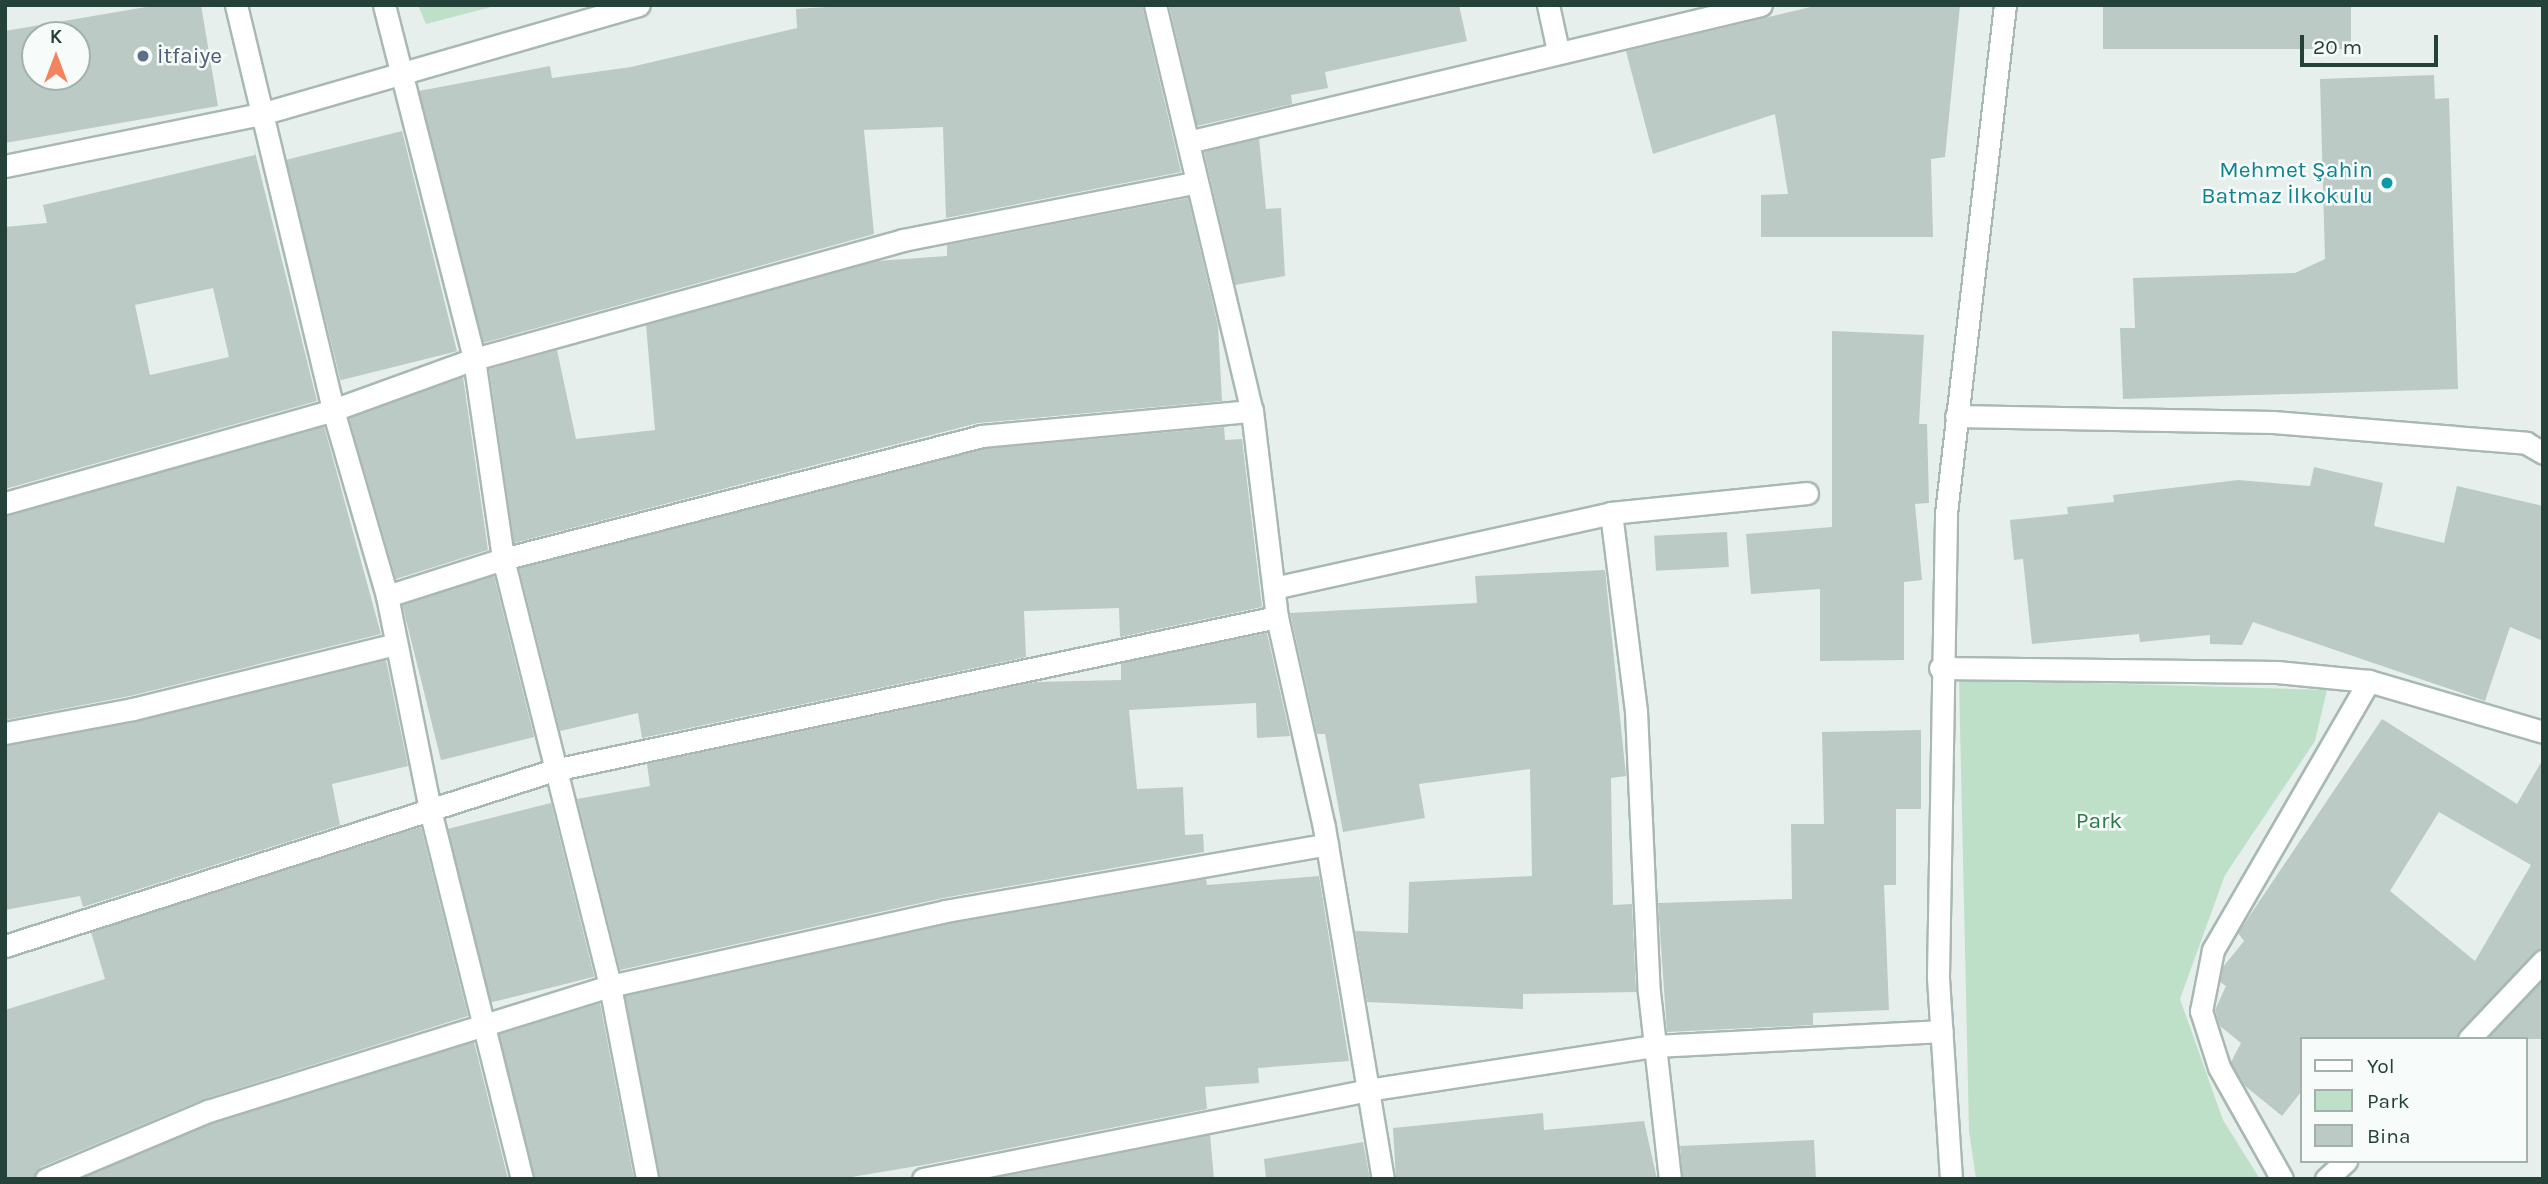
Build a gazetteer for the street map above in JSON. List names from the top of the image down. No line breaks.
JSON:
{"parks":["Park"],"places":["İtfaiye","Mehmet Şahin Batmaz İlkokulu"],"legend":["Yol","Park","Bina"],"scale_bar":"20 m","north":"top"}
